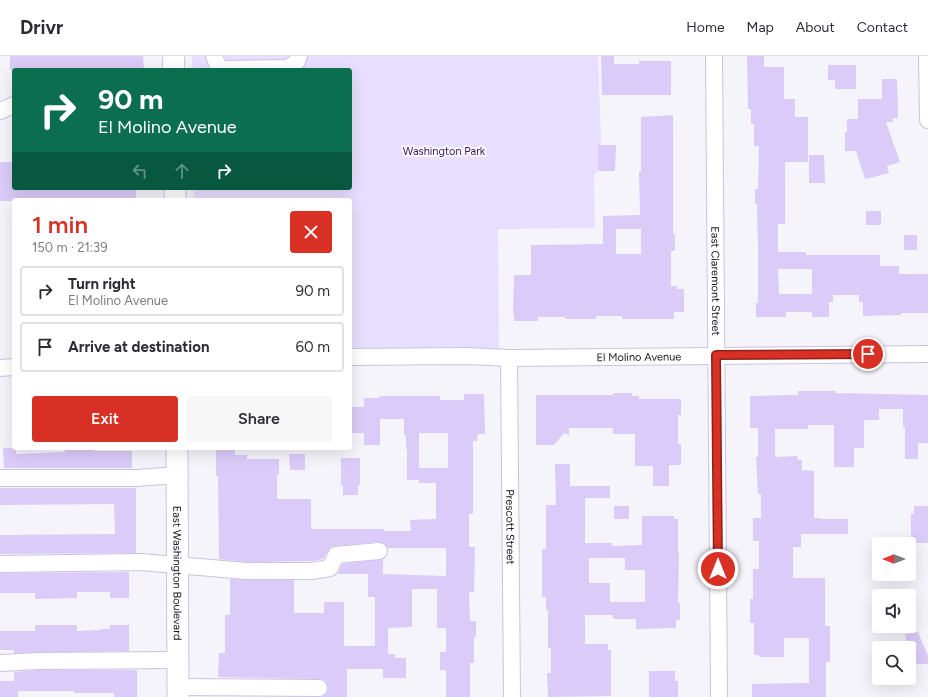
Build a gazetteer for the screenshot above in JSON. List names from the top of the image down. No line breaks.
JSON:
{"streets":{"main road":["East Washington Boulevard"],"street":["East Claremont Street","El Molino Avenue","Prescott Street"]},"crossings":[["East Claremont Street","El Molino Avenue"],["El Molino Avenue","Prescott Street"]],"parks":["Washington Park"],"north":"left","page":{"header":"Drivr","nav":["Home","Map","About","Contact"],"turn":["90 m","El Molino Avenue"],"heading":["1 min","150 m · 21:39"],"list":[{"name":"Turn right","note":"El Molino Avenue","value":"90 m"},{"name":"Arrive at destination","value":"60 m"}],"buttons":["Exit","Share"]}}
